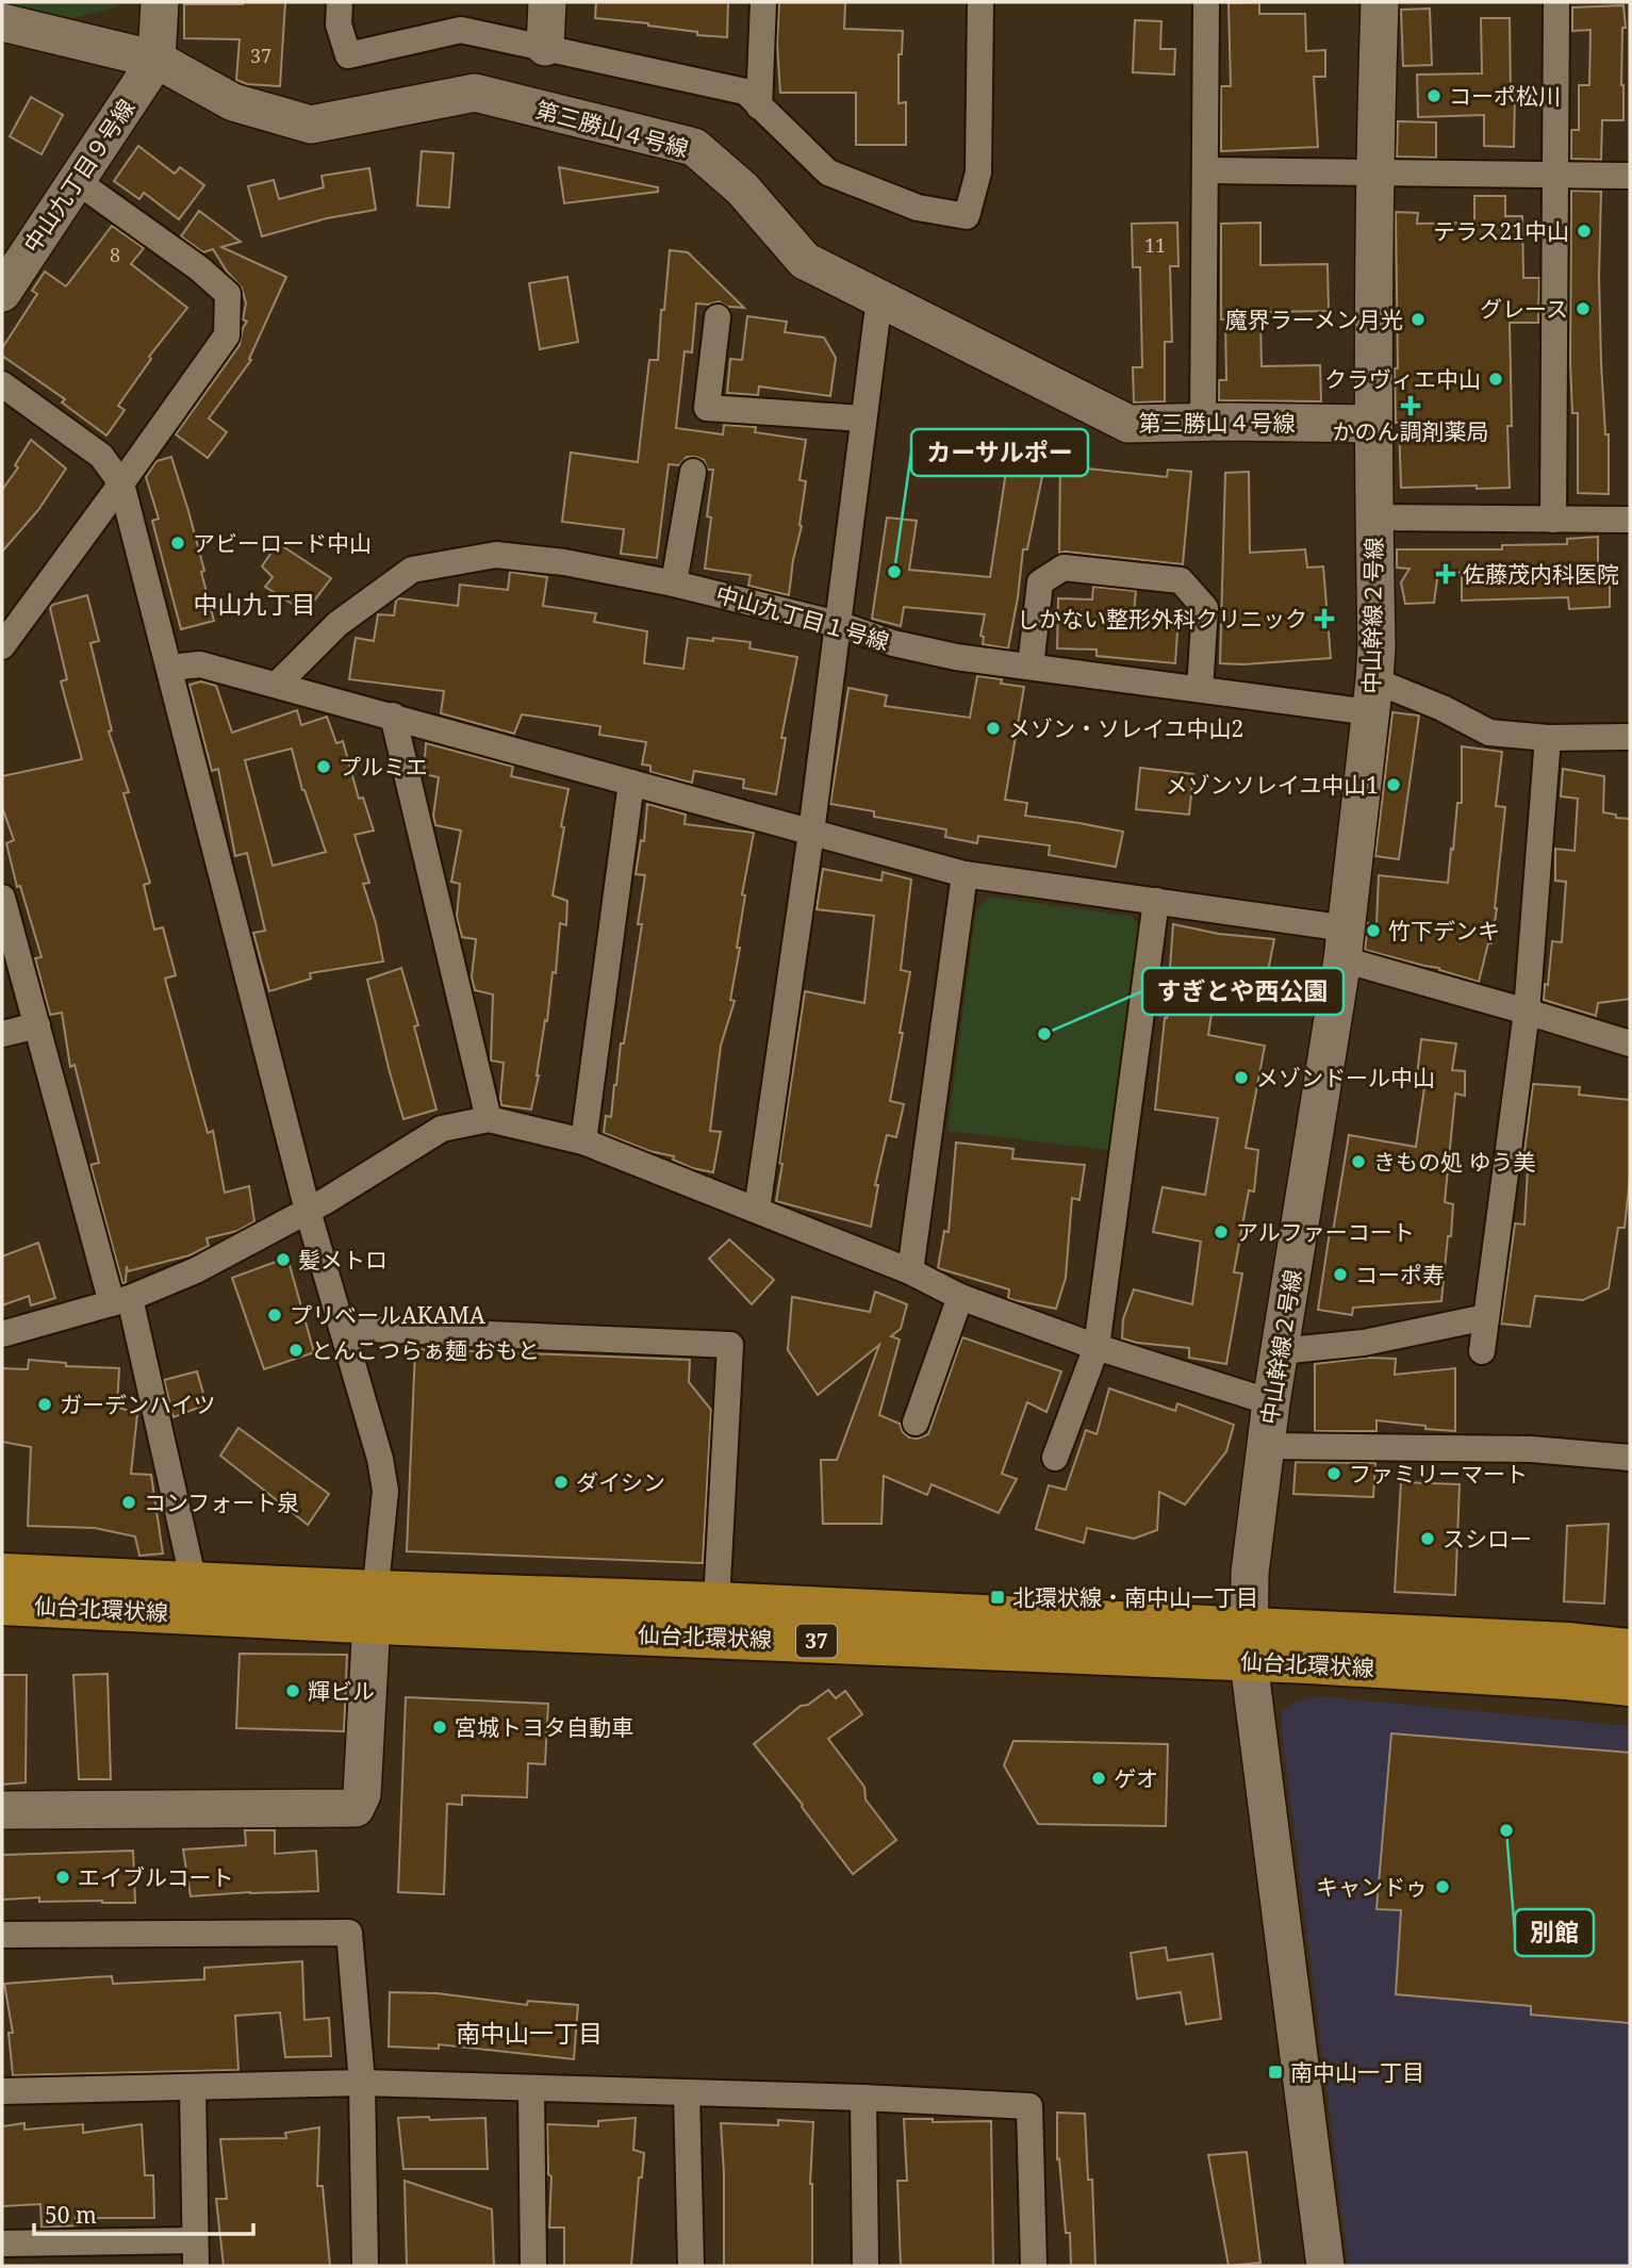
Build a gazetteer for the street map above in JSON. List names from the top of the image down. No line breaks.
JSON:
{"streets":{"main road":["仙台北環状線","37"],"street":["第三勝山４号線","中山九丁目９号線","中山幹線２号線","中山九丁目１号線"]},"crossings":[["第三勝山４号線","中山九丁目９号線"],["第三勝山４号線","中山幹線２号線"],["中山幹線２号線","中山九丁目１号線"],["中山幹線２号線","仙台北環状線"]],"districts":["中山九丁目","南中山一丁目"],"places":{"other":["コーポ松川","テラス21中山","グレース","魔界ラーメン月光","クラヴィエ中山","アビーロード中山","カーサルポー","メゾン・ソレイユ中山2","プルミエ","メゾンソレイユ中山1","竹下デンキ","すぎとや西公園","メゾンドール中山","きもの処 ゆう美","アルファーコート","髪メトロ","コーポ寿","プリベールAKAMA","とんこつらぁ麺 おもと","ガーデンハイツ","ファミリーマート","ダイシン","コンフォート泉","スシロー","輝ビル","宮城トヨタ自動車","ゲオ","別館","エイブルコート","キャンドゥ"],"health":["かのん調剤薬局","佐藤茂内科医院","しかない整形外科クリニック"],"transit":["北環状線・南中山一丁目","南中山一丁目"]},"house_numbers":["37","11","8"],"scale_bar":"50 m"}
